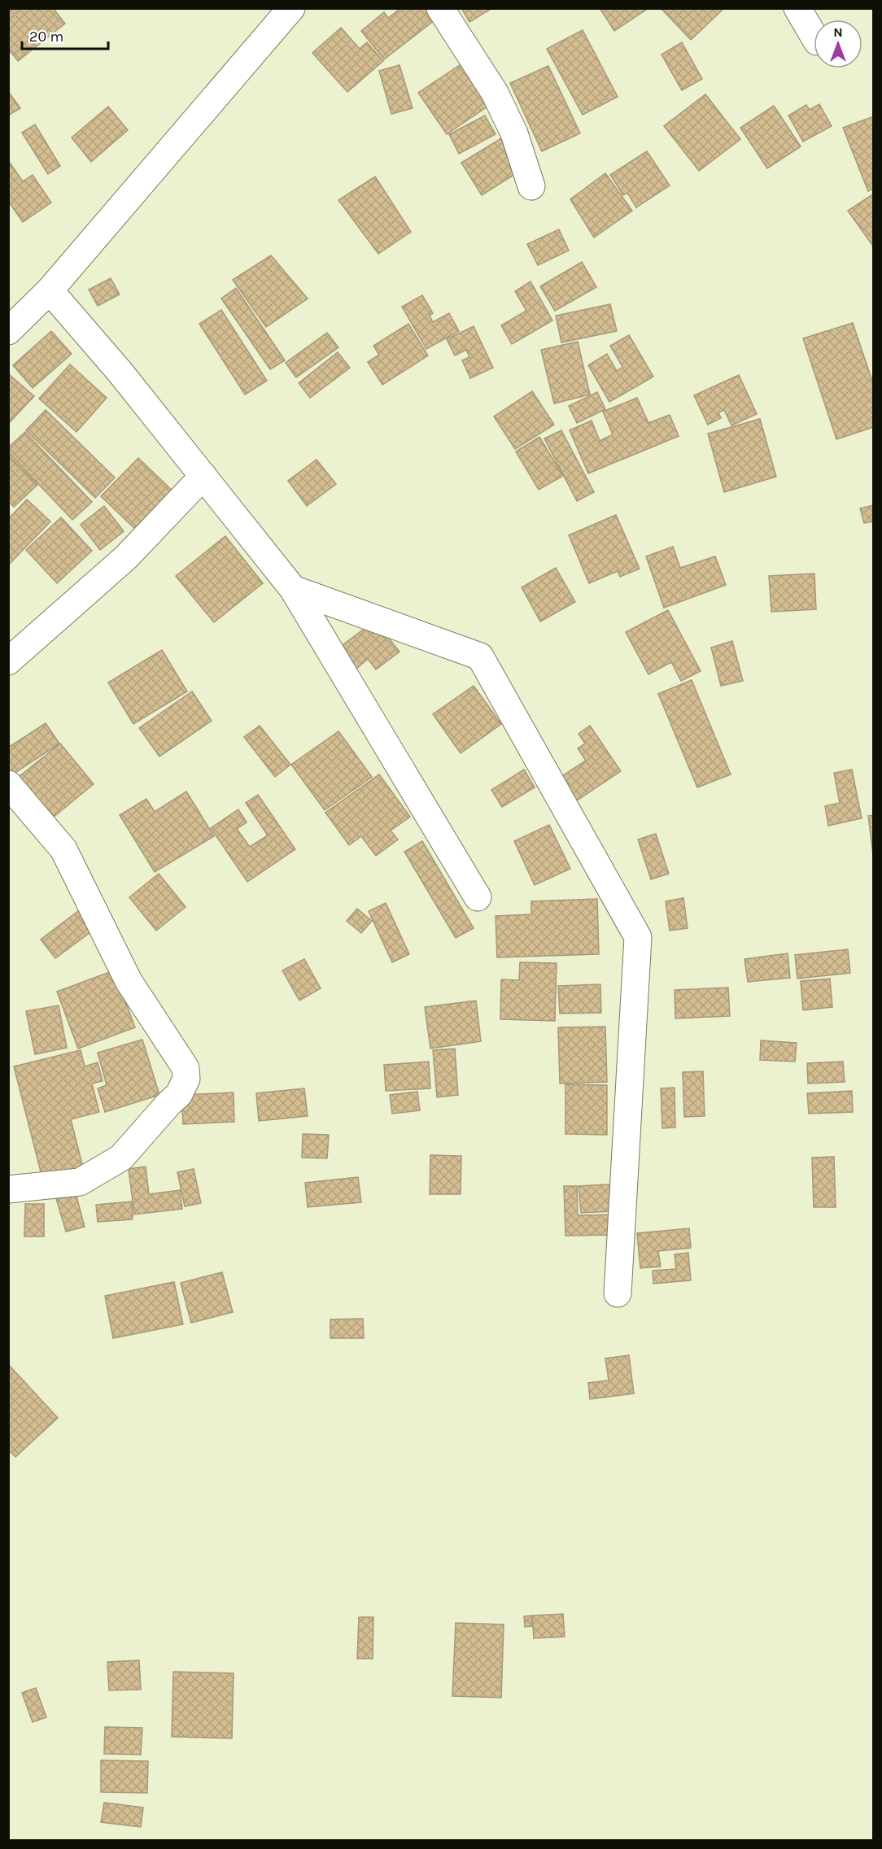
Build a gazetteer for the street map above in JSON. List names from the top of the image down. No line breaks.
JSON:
{"scale_bar":"20 m","north":"top"}
